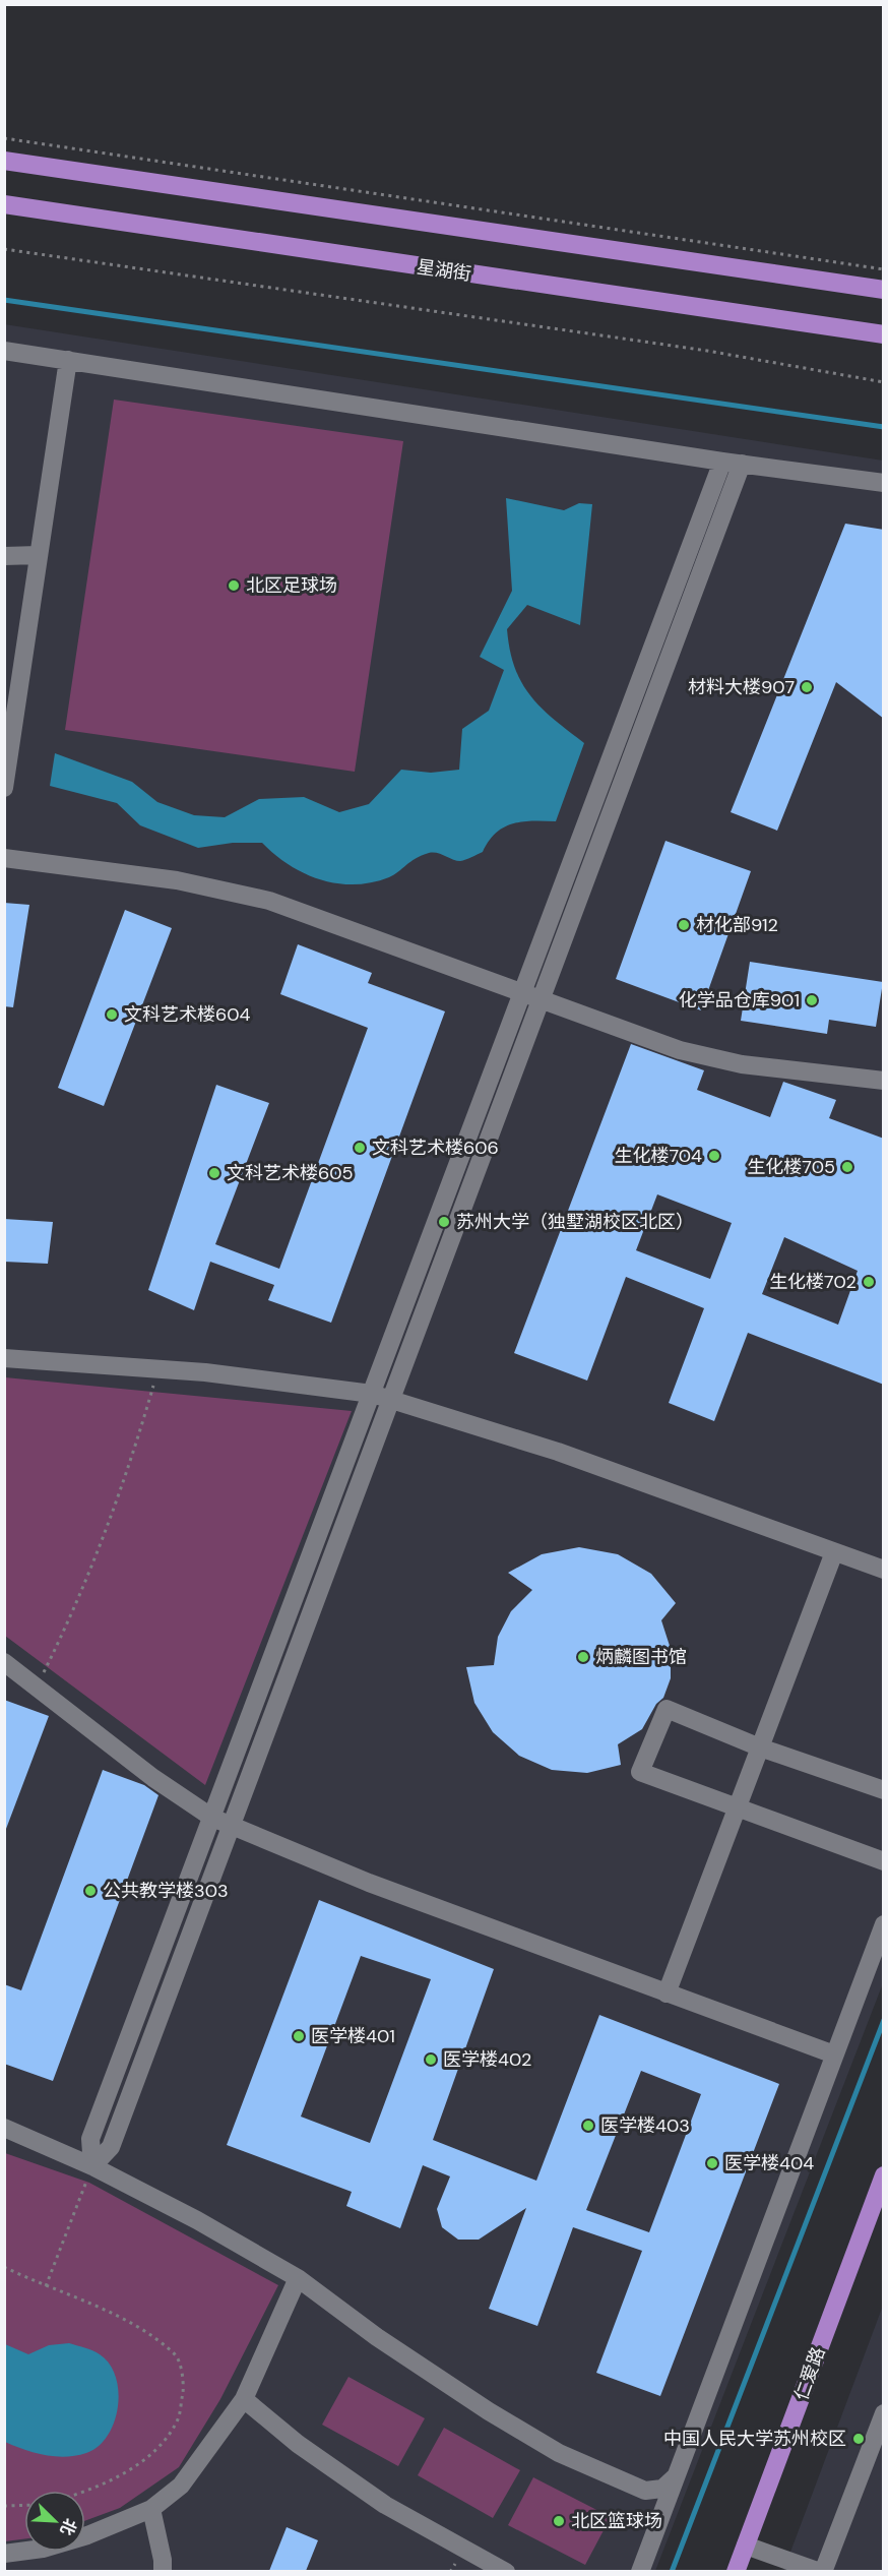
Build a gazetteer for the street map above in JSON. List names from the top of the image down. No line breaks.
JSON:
{"streets":{"main road":["星湖街","仁爱路"]},"places":["北区足球场","材料大楼907","材化部912","化学品仓库901","文科艺术楼604","文科艺术楼606","生化楼704","生化楼705","文科艺术楼605","苏州大学（独墅湖校区北区）","生化楼702","炳麟图书馆","公共教学楼303","医学楼401","医学楼402","医学楼403","医学楼404","中国人民大学苏州校区","北区篮球场"],"north":"bottom right"}
